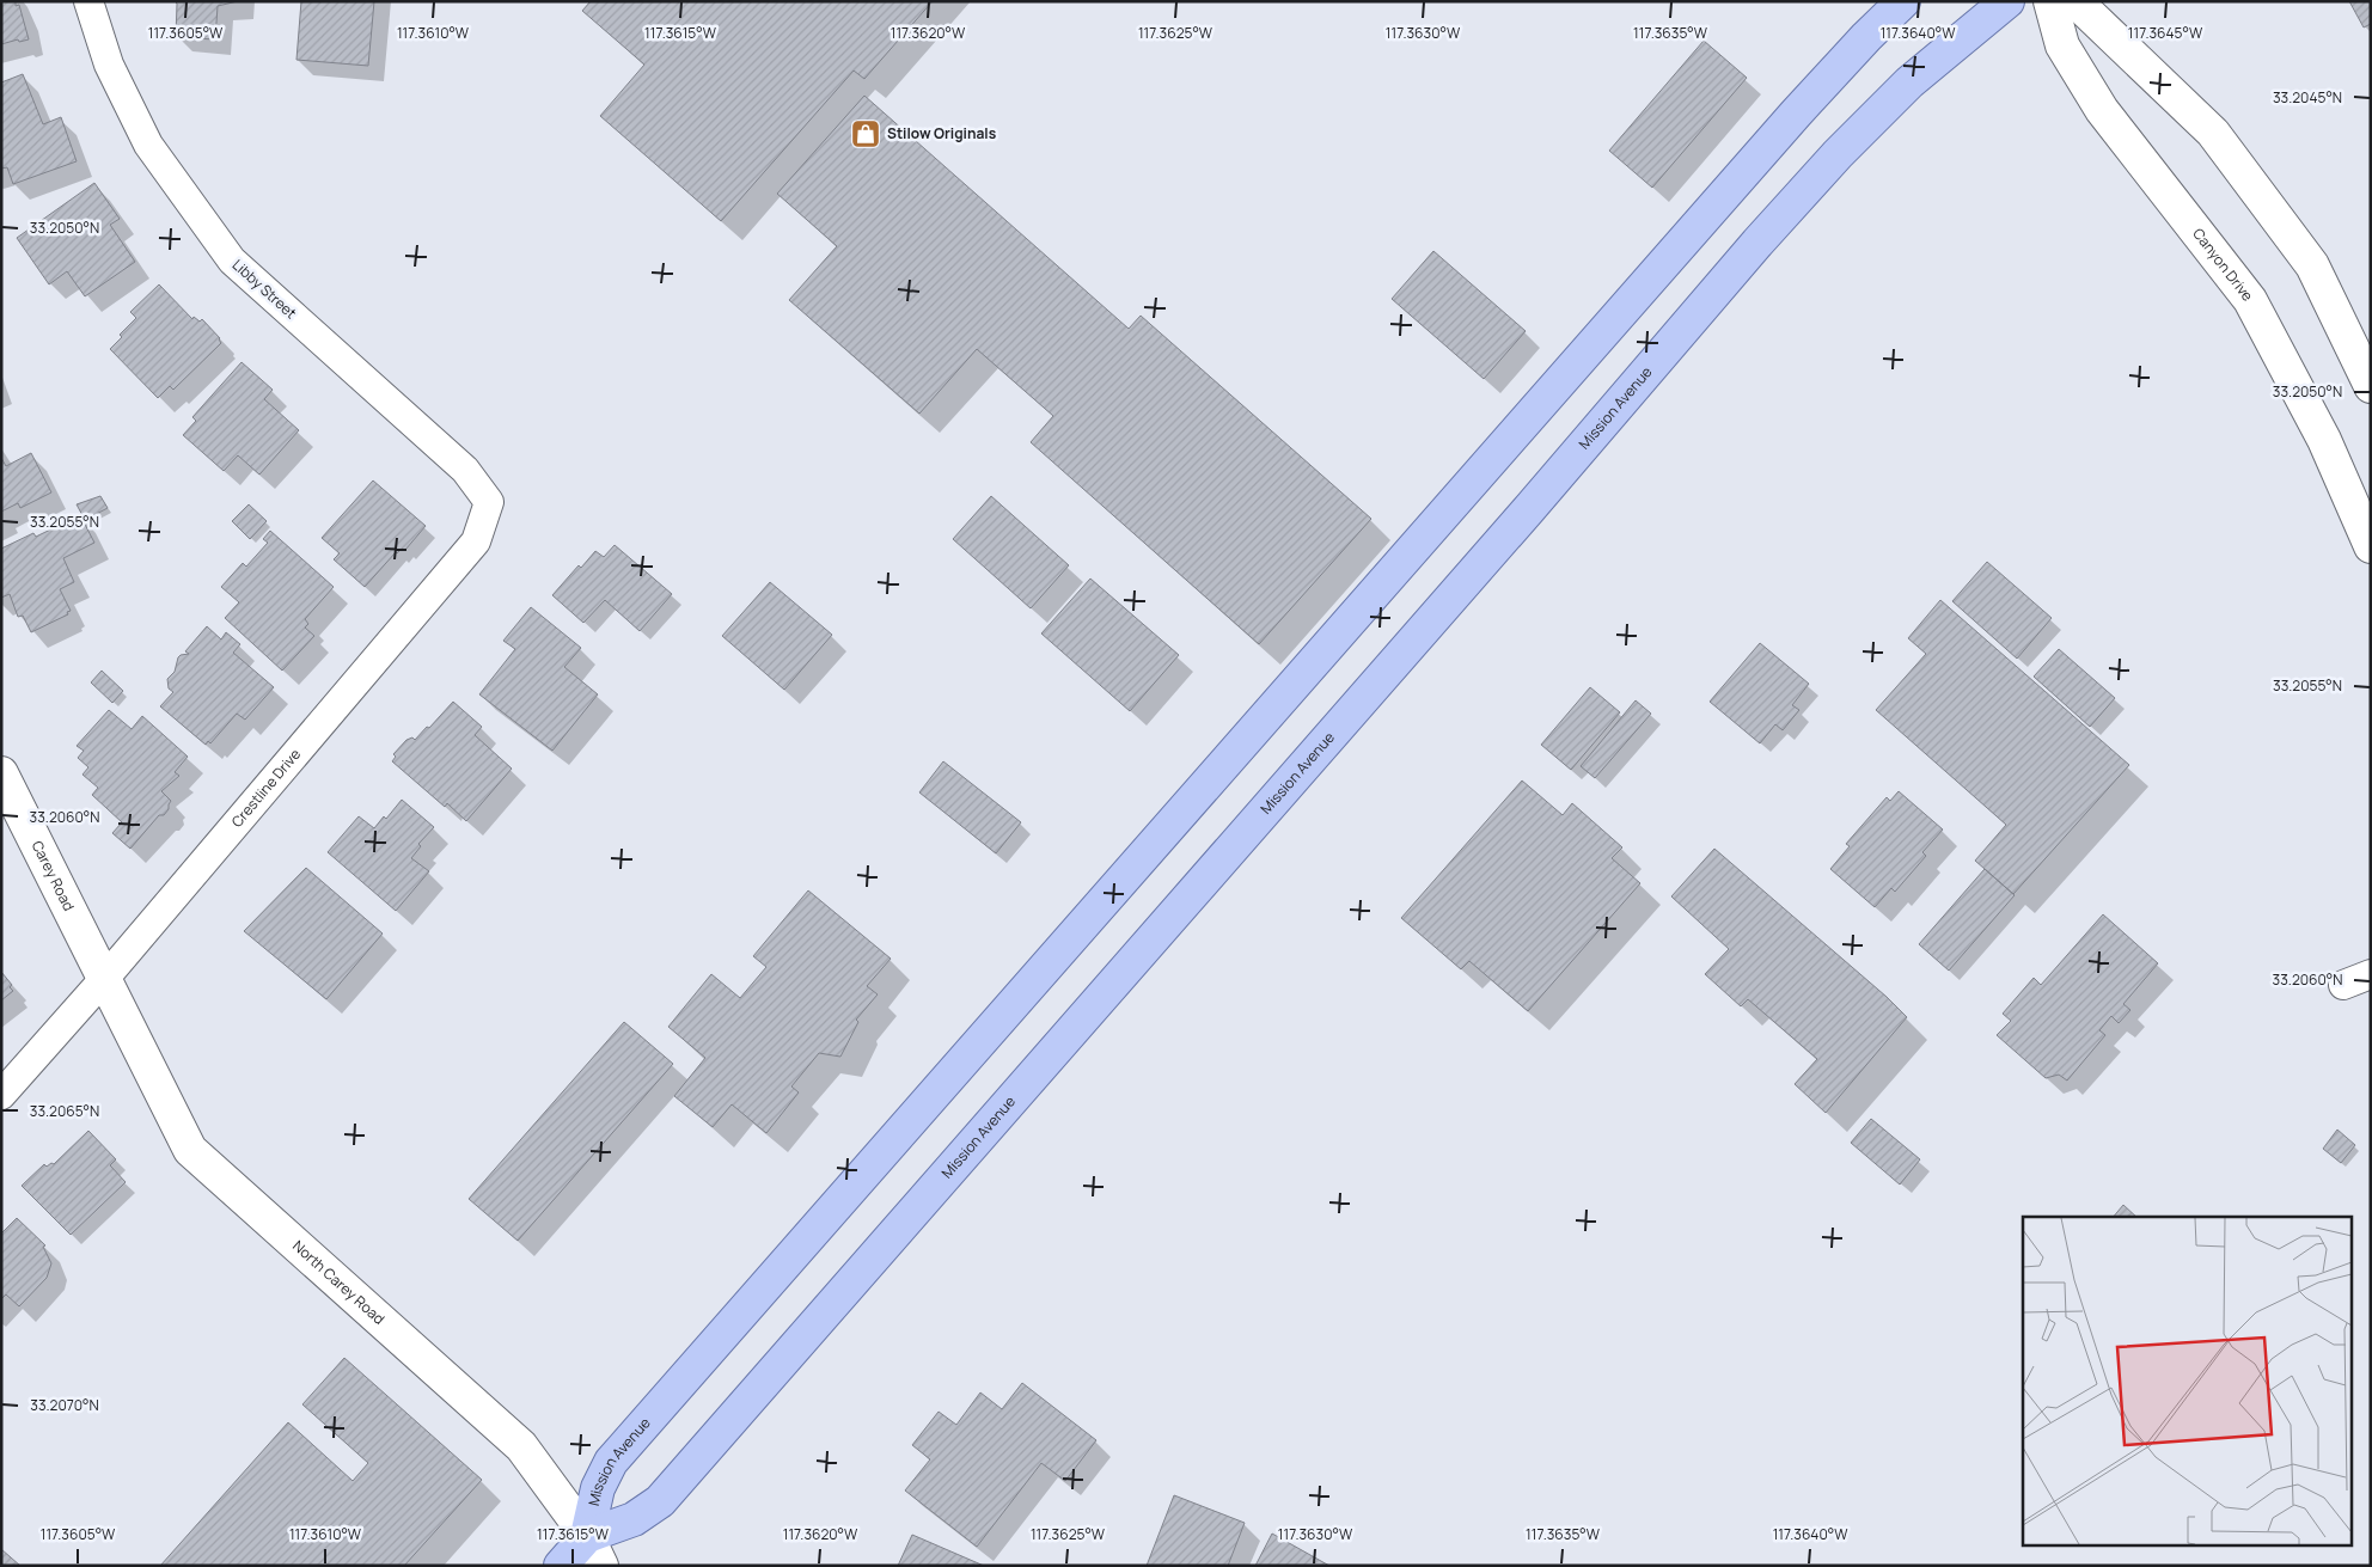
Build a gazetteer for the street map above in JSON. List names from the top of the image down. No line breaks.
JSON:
{"streets":{"main road":["Canyon Drive","Mission Avenue","Carey Road","North Carey Road"],"street":["Libby Street","Crestline Drive"]},"crossings":[["Libby Street","Crestline Drive"],["Mission Avenue","North Carey Road"],["Crestline Drive","Carey Road"],["Crestline Drive","North Carey Road"],["Carey Road","North Carey Road"]],"places":{"shop":["Stilow Originals"]},"coordinates":["117.3605°W","117.3610°W","117.3615°W","117.3620°W","117.3625°W","117.3630°W","117.3635°W","117.3640°W","117.3645°W","33.2045°N","33.2050°N","33.2055°N","33.2060°N","33.2065°N","33.2070°N"]}
